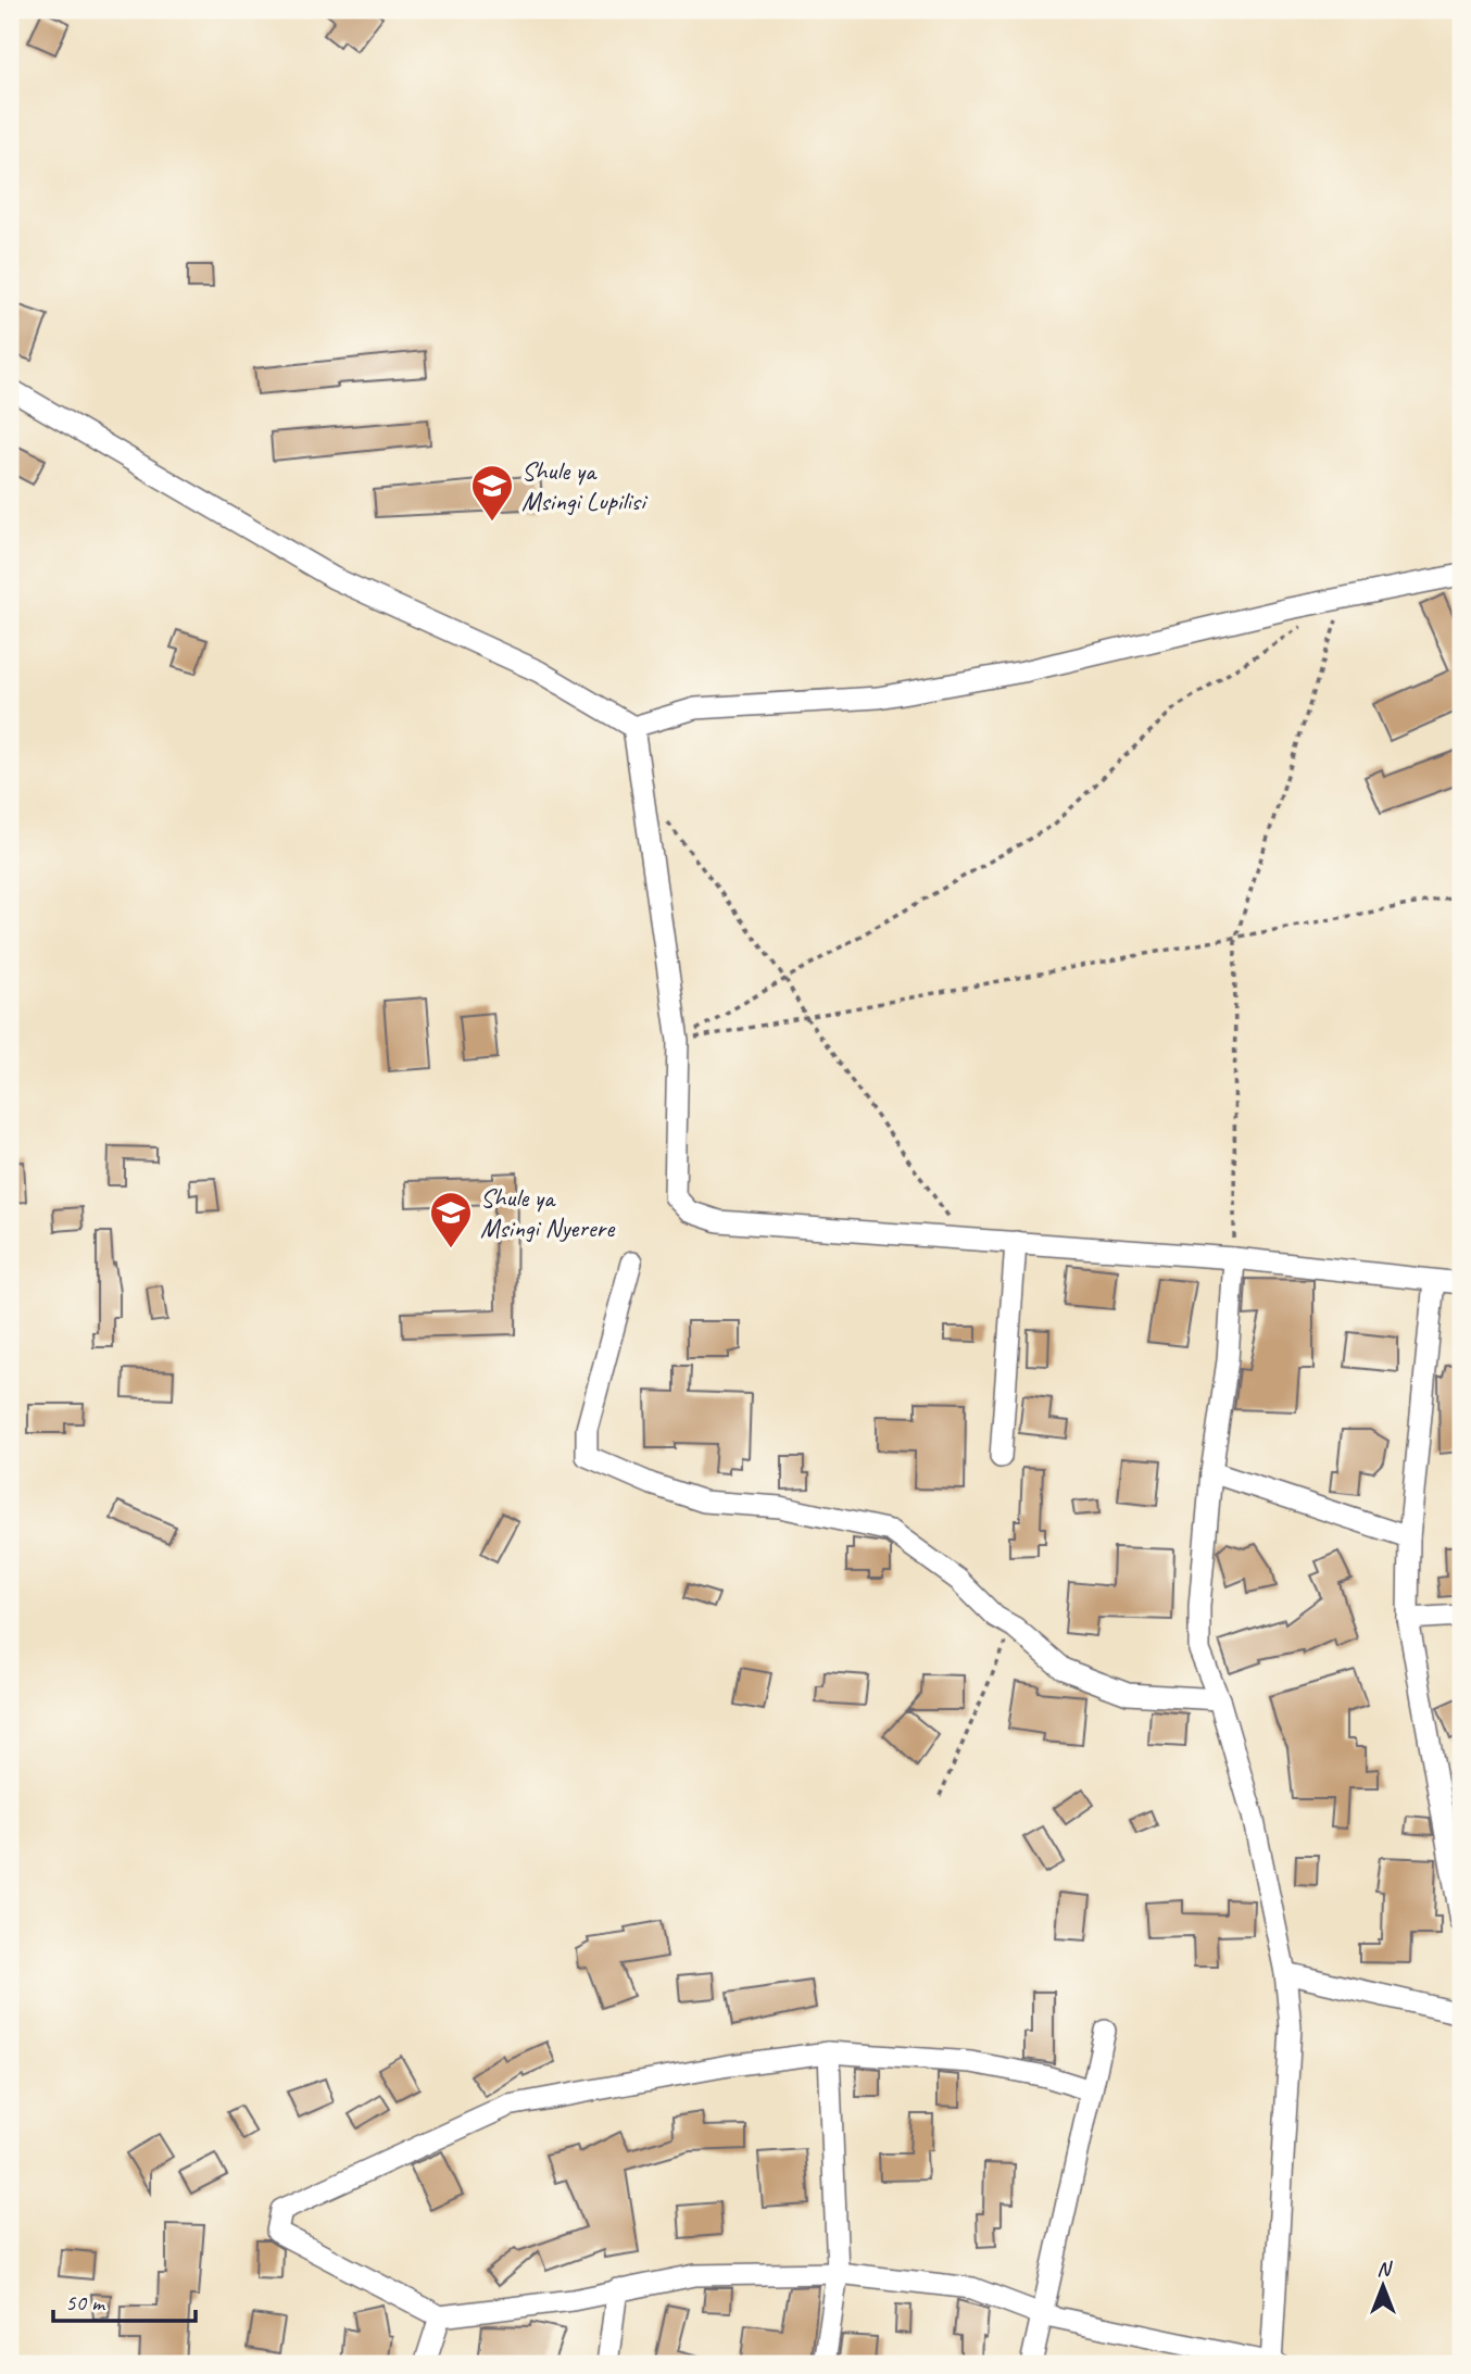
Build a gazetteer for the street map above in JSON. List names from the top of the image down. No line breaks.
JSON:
{"places":{"school or university":["Shule ya Msingi Lupilisi","Shule ya Msingi Nyerere"]},"scale_bar":"50 m","north":"top"}
